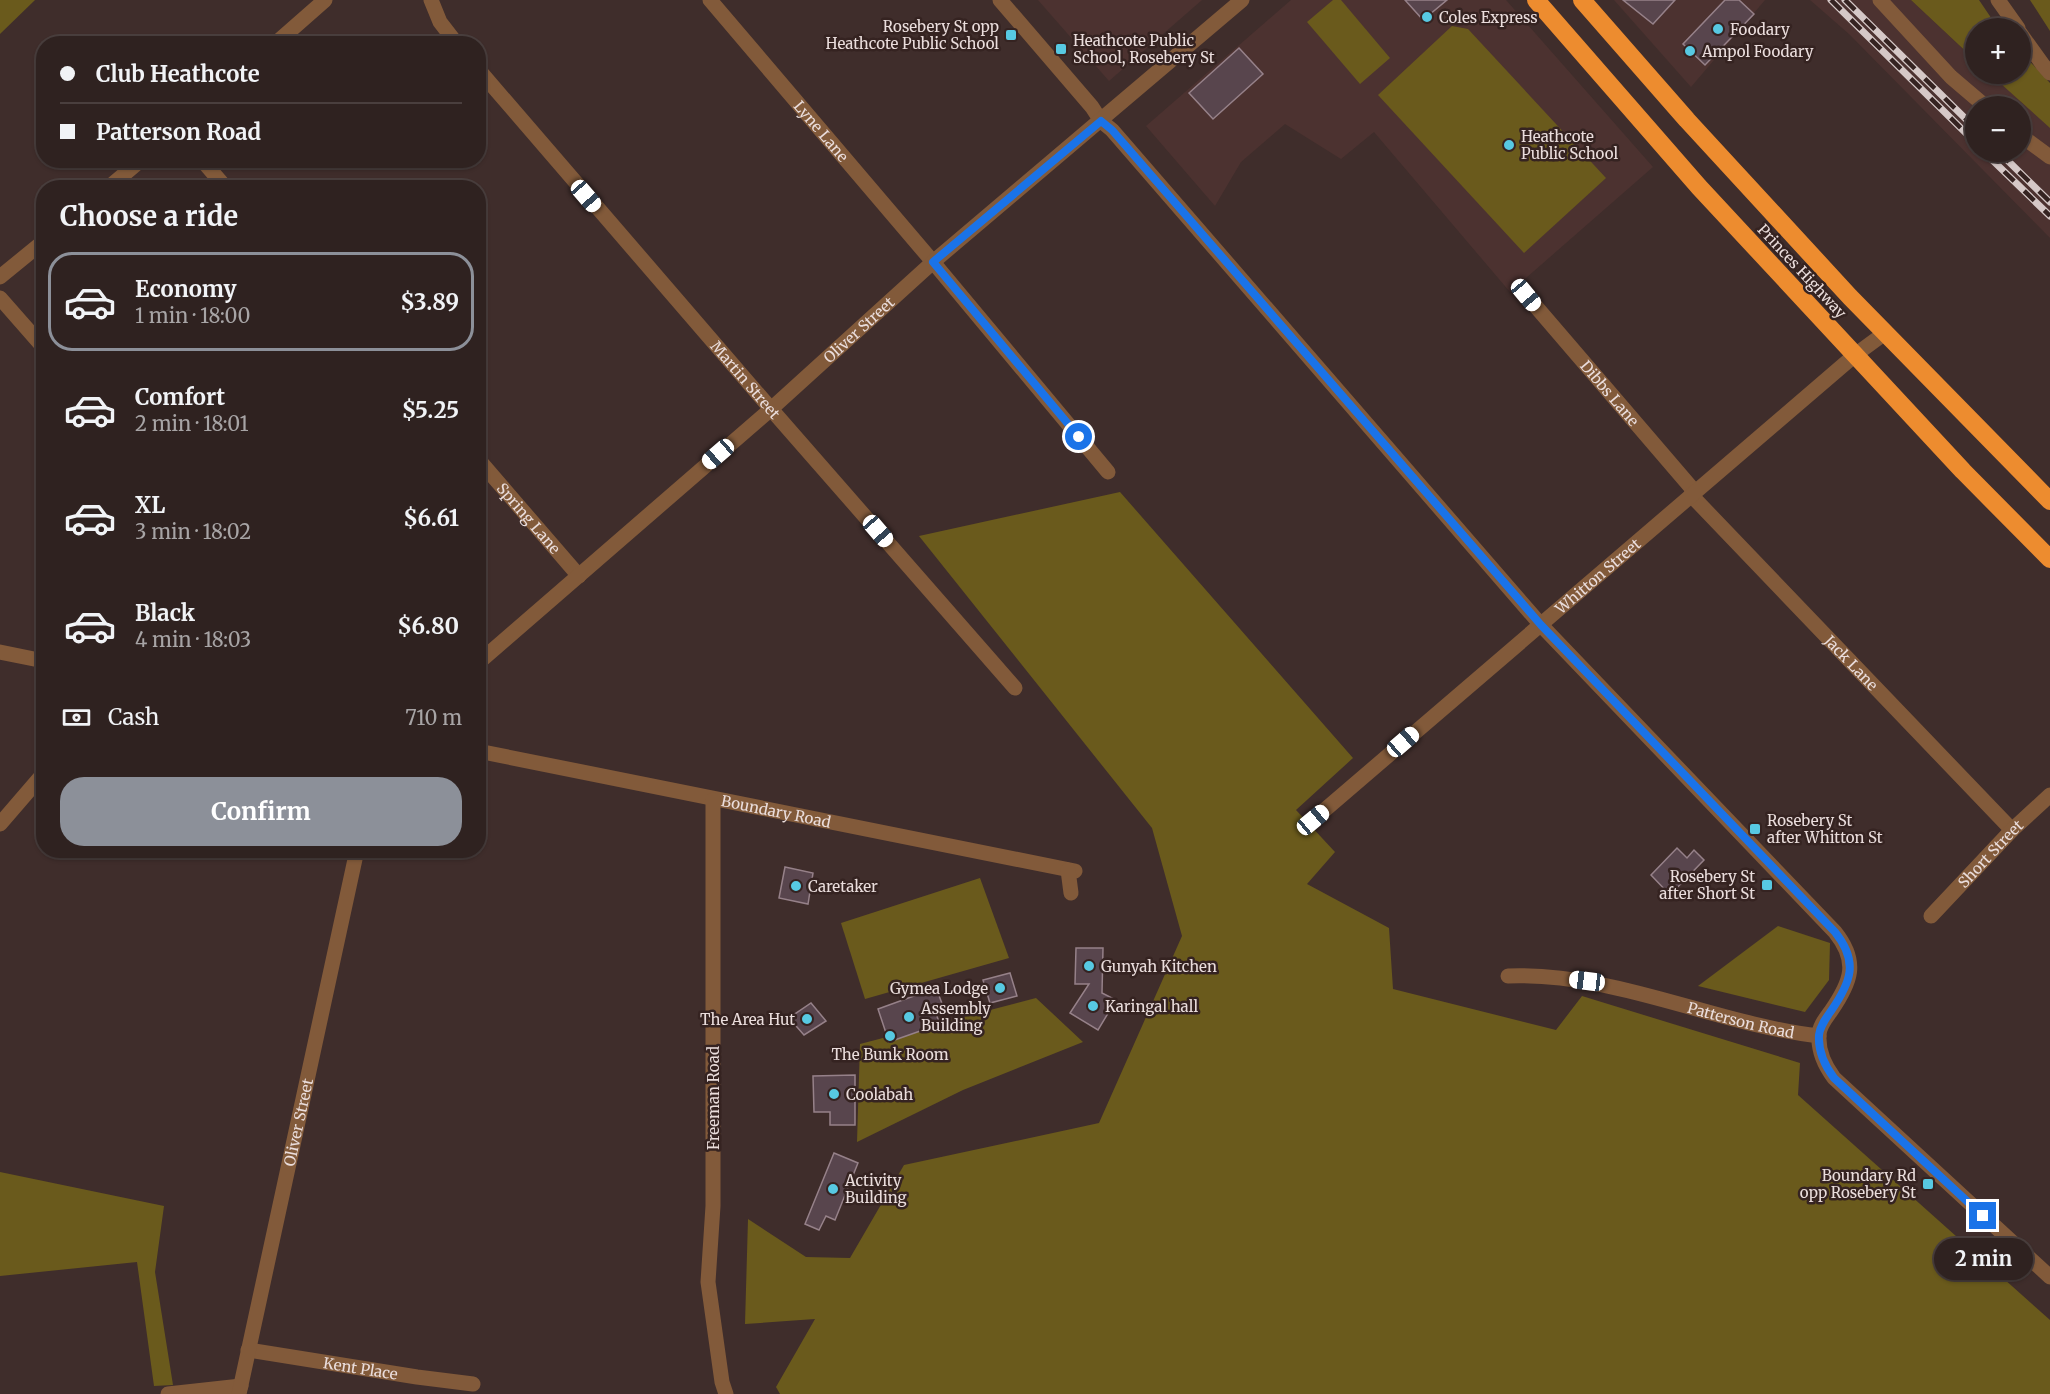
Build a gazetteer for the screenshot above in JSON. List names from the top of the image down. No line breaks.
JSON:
{"streets":{"highway":["Princes Highway"],"street":["Lyne Lane","Oliver Street","Martin Street","Dibbs Lane","Spring Lane","Whitton Street","Jack Lane","Boundary Road","Short Street","Patterson Road","Freeman Road","Kent Place"]},"crossings":[["Lyne Lane","Oliver Street"],["Princes Highway","Whitton Street"],["Oliver Street","Martin Street"],["Oliver Street","Spring Lane"],["Oliver Street","Kent Place"],["Dibbs Lane","Whitton Street"],["Dibbs Lane","Jack Lane"],["Whitton Street","Jack Lane"],["Jack Lane","Short Street"],["Boundary Road","Freeman Road"]],"places":{"other":["Coles Express","Foodary","Ampol Foodary","Heathcote Public School","Caretaker","Gunyah Kitchen","Gymea Lodge","Karingal hall","Assembly Building","The Area Hut","The Bunk Room","Coolabah","Activity Building"],"transit":["Rosebery St opp Heathcote Public School","Heathcote Public School, Rosebery St","Rosebery St after Whitton St","Rosebery St after Short St","Boundary Rd opp Rosebery St"]},"page":{"map_buttons":["+","−"],"banner":["Club Heathcote","Patterson Road"],"heading":"Choose a ride","list":[{"name":"Economy","note":"1 min · 18:00","value":"$3.89"},{"name":"Comfort","note":"2 min · 18:01","value":"$5.25"},{"name":"XL","note":"3 min · 18:02","value":"$6.61"},{"name":"Black","note":"4 min · 18:03","value":"$6.80"}],"pay":["Cash","710 m"],"buttons":"Confirm","bubble":"2 min"}}
